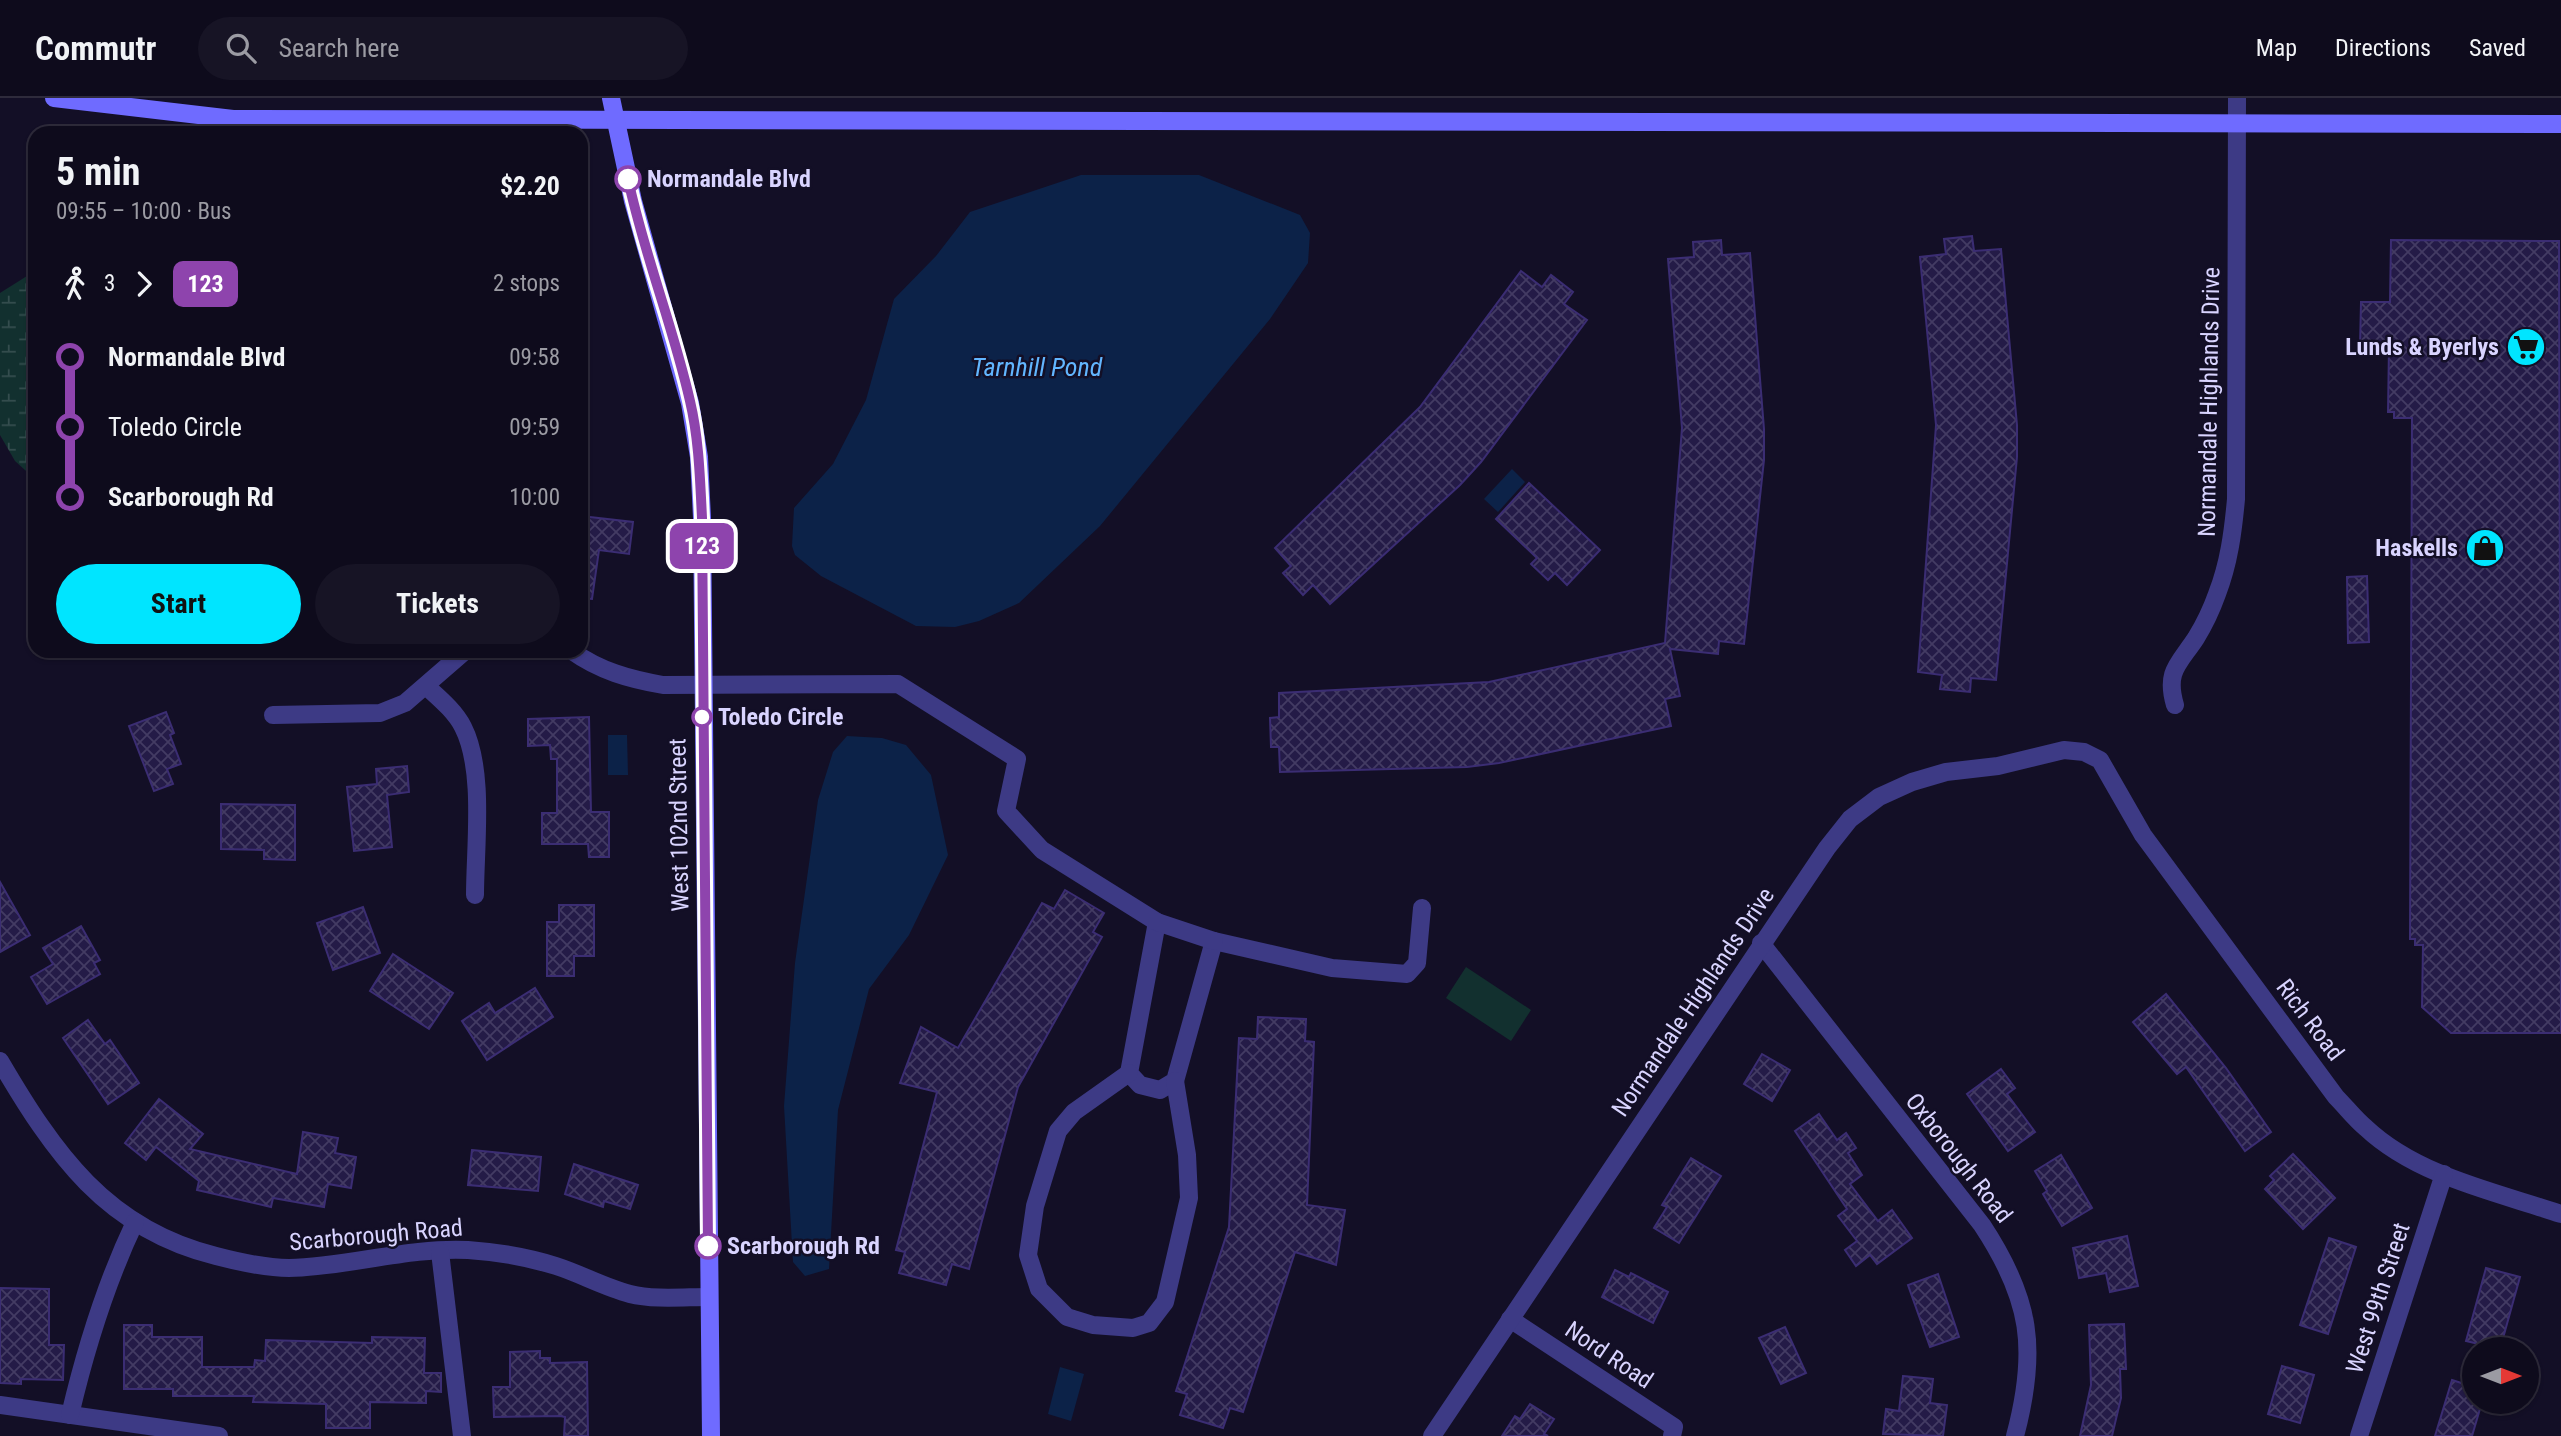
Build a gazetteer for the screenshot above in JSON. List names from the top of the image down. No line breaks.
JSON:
{"streets":{"main road":["West 102nd Street"],"street":["Normandale Highlands Drive","Rich Road","Oxborough Road","Scarborough Road","West 99th Street","Nord Road"]},"crossings":[["Normandale Highlands Drive","Rich Road"],["Normandale Highlands Drive","Oxborough Road"],["Normandale Highlands Drive","Nord Road"],["West 102nd Street","Scarborough Road"],["Rich Road","West 99th Street"]],"water":["Tarnhill Pond"],"places":{"other":["Normandale Blvd","Toledo Circle","Scarborough Rd"],"supermarket":["Lunds & Byerlys"],"shop":["Haskells"]},"lines":["bus line 123"],"north":"right","page":{"header":"Commutr","search":"Search here","nav":["Map","Directions","Saved"],"on_map":"123","heading":["5 min","09:55 – 10:00 · Bus","$2.20"],"legs":["3","123","2 stops"],"list":[{"name":"Normandale Blvd","value":"09:58"},{"name":"Toledo Circle","value":"09:59"},{"name":"Scarborough Rd","value":"10:00"}],"buttons":["Start","Tickets"]}}
